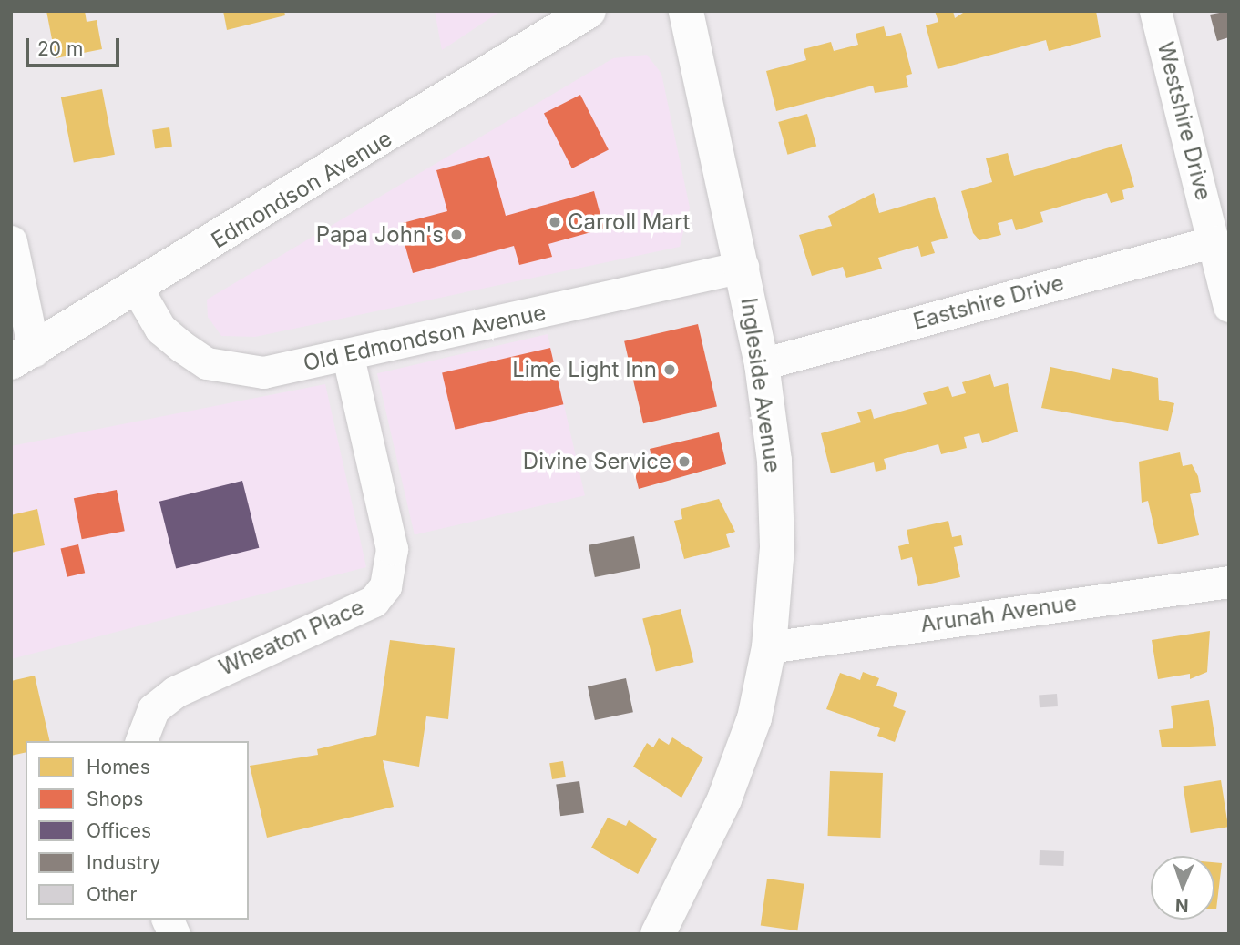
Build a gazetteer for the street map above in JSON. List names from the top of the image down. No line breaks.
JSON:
{"streets":{"main road":["Edmondson Avenue","Ingleside Avenue"],"street":["Westshire Drive","Eastshire Drive","Old Edmondson Avenue","Arunah Avenue","Wheaton Place"]},"crossings":[["Westshire Drive","Eastshire Drive"],["Edmondson Avenue","Old Edmondson Avenue"],["Eastshire Drive","Ingleside Avenue"],["Old Edmondson Avenue","Ingleside Avenue"],["Old Edmondson Avenue","Wheaton Place"],["Ingleside Avenue","Arunah Avenue"]],"places":["Carroll Mart","Papa John's","Lime Light Inn","Divine Service"],"legend":["Homes","Shops","Offices","Industry","Other"],"scale_bar":"20 m","north":"bottom"}
